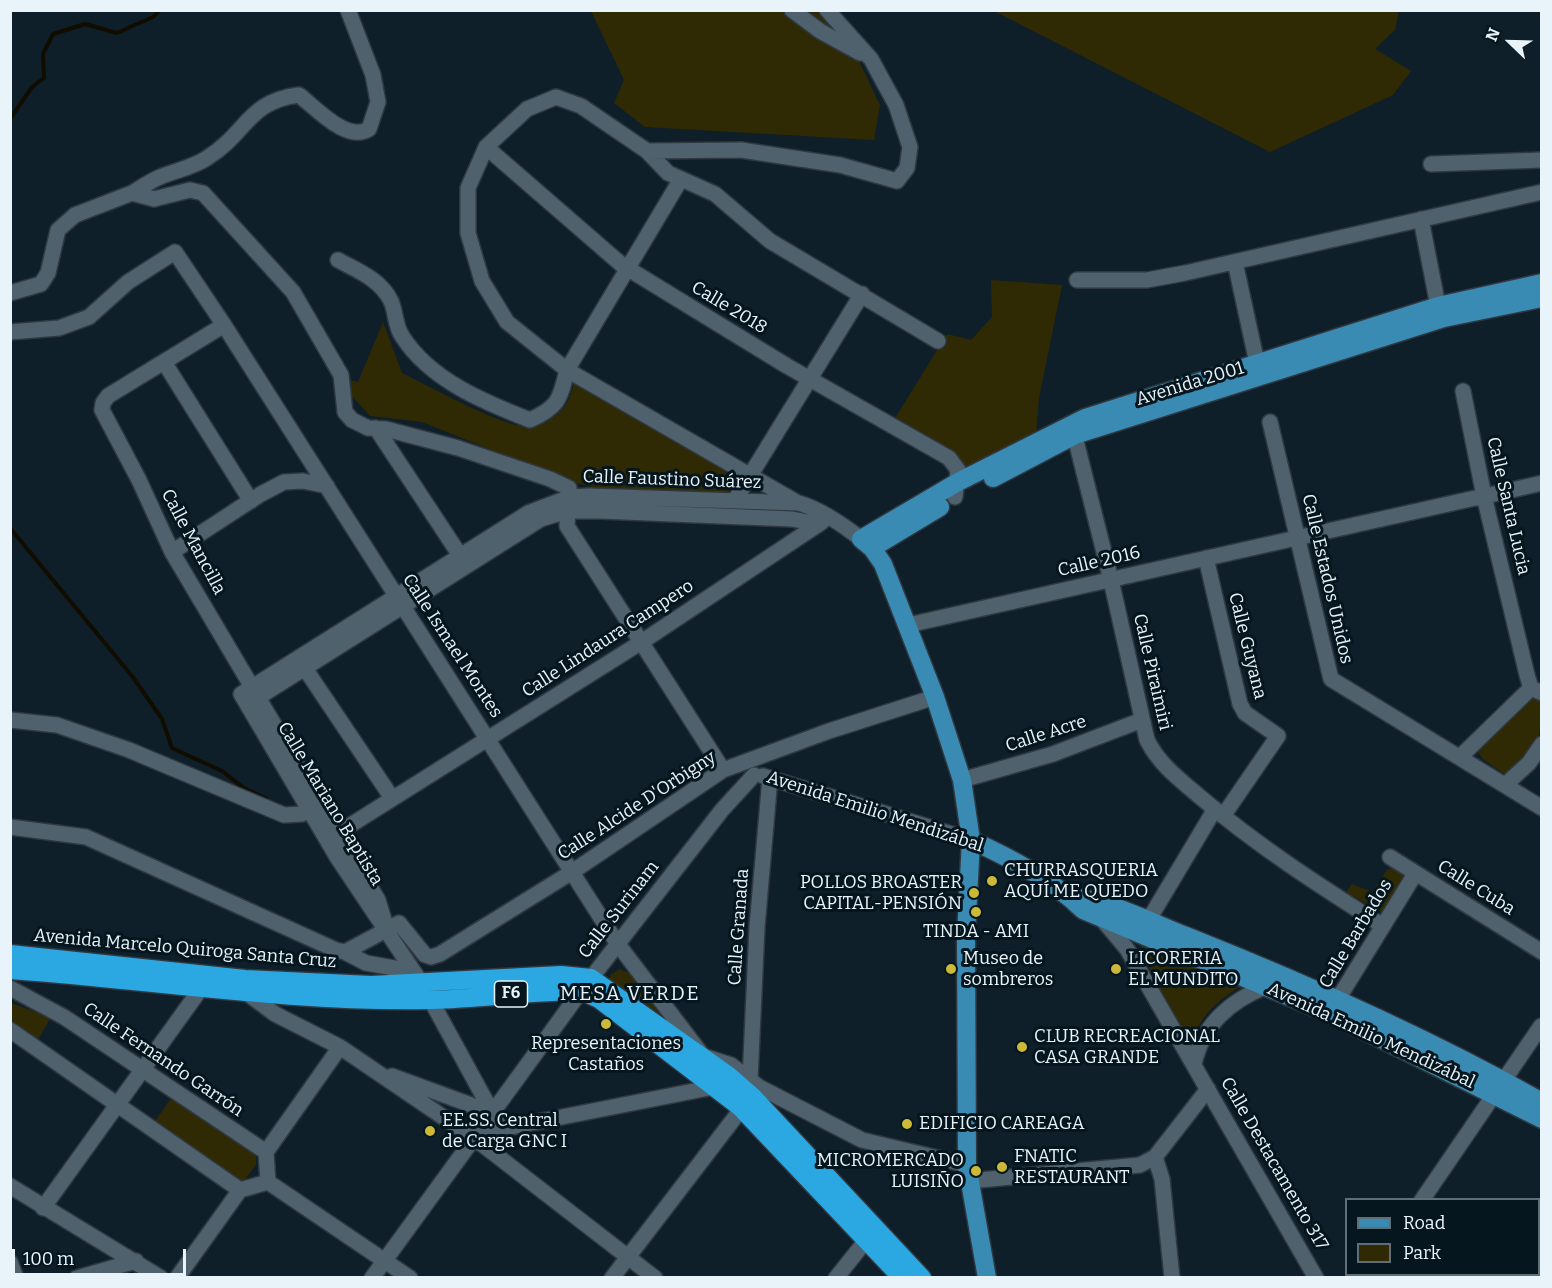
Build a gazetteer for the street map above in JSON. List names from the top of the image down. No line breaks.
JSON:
{"streets":{"highway":["Avenida Marcelo Quiroga Santa Cruz","F6"],"main road":["Avenida 2001","Avenida Emilio Mendizábal"],"street":["Calle 2018","Calle Faustino Suárez","Calle Santa Lucia","Calle Mancilla","Calle 2016","Calle Estados Unidos","Calle Lindaura Campero","Calle Ismael Montes","Calle Guyana","Calle Piraimiri","Calle Acre","Calle Mariano Baptista","Calle Alcide D'Orbigny","Calle Cuba","Calle Surinam","Calle Granada","Calle Barbados","Calle Fernando Garrón","Calle Destacamento 317"]},"crossings":[["Calle 2018","Avenida 2001"],["Avenida 2001","Calle Faustino Suárez"],["Avenida 2001","Calle Piraimiri"],["Calle Faustino Suárez","Calle Mancilla"],["Calle Faustino Suárez","Calle Lindaura Campero"],["Calle Faustino Suárez","Calle Ismael Montes"],["Calle Faustino Suárez","Calle Mariano Baptista"],["Calle Santa Lucia","Calle 2016"],["Calle Mancilla","Calle Mariano Baptista"],["Calle 2016","Calle Estados Unidos"],["Calle 2016","Calle Guyana"],["Calle 2016","Calle Piraimiri"],["Calle Lindaura Campero","Calle Ismael Montes"],["Calle Lindaura Campero","Calle Mariano Baptista"],["Calle Ismael Montes","Calle Alcide D'Orbigny"],["Calle Ismael Montes","Calle Surinam"],["Calle Guyana","Calle Piraimiri"],["Calle Guyana","Avenida Emilio Mendizábal"],["Calle Piraimiri","Calle Acre"],["Calle Piraimiri","Calle Barbados"],["Calle Mariano Baptista","Calle Alcide D'Orbigny"],["Calle Mariano Baptista","Calle Surinam"],["Calle Mariano Baptista","Avenida Marcelo Quiroga Santa Cruz"],["Calle Alcide D'Orbigny","Avenida Emilio Mendizábal"],["Avenida Emilio Mendizábal","Calle Surinam"],["Avenida Emilio Mendizábal","Calle Granada"],["Avenida Emilio Mendizábal","Calle Barbados"],["Avenida Emilio Mendizábal","Calle Destacamento 317"],["Calle Cuba","Calle Barbados"],["Calle Surinam","Avenida Marcelo Quiroga Santa Cruz"]],"districts":["MESA VERDE"],"places":["CHURRASQUERIA AQUÍ ME QUEDO","POLLOS BROASTER CAPITAL-PENSIÓN","TINDA - AMI","Museo de sombreros","LICORERIA EL MUNDITO","Representaciones Castaños","CLUB RECREACIONAL CASA GRANDE","EDIFICIO CAREAGA","EE.SS. Central de Carga GNC I","FNATIC RESTAURANT","MICROMERCADO LUISIÑO"],"legend":["Road","Park"],"scale_bar":"100 m","north":"top left"}
